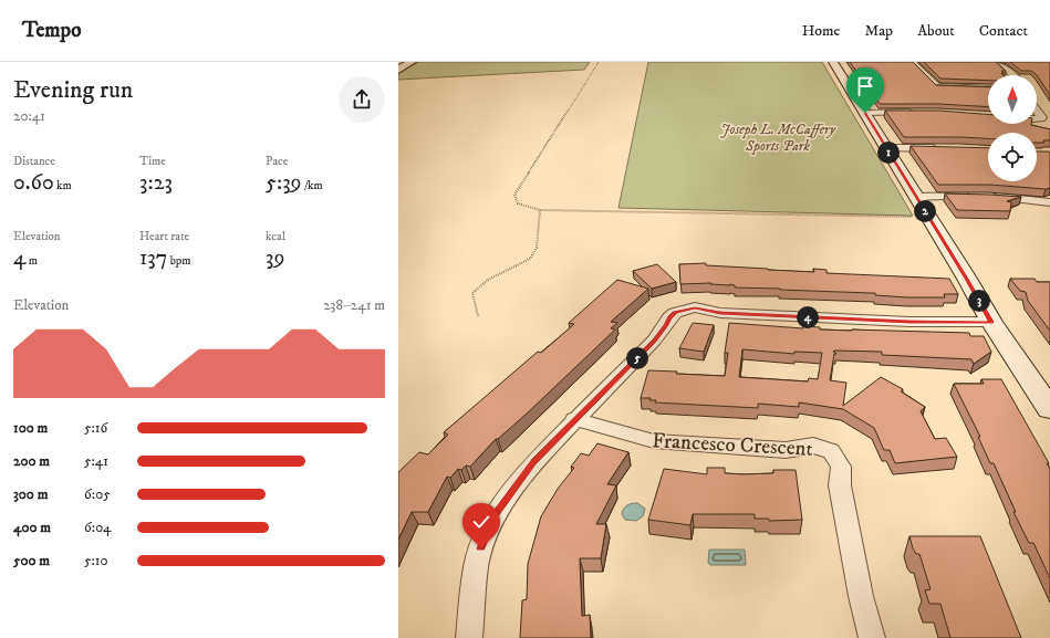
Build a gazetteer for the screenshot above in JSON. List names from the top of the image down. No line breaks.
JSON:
{"streets":{"street":["Francesco Crescent"]},"parks":["Joseph L. McCaffery Sports Park"],"north":"top","page":{"header":"Tempo","nav":["Home","Map","About","Contact"],"heading":["Evening run","20:41"],"stats":[["Distance","0.60 km"],["Time","3:23"],["Pace","5:39 /km"],["Elevation","4 m"],["Heart rate","137 bpm"],["kcal","39"]],"pins":["1","2","3","4","5"],"chart":["Elevation","238–241 m"],"list":[{"name":"100 m","note":"5:16"},{"name":"200 m","note":"5:41"},{"name":"300 m","note":"6:05"},{"name":"400 m","note":"6:04"},{"name":"500 m","note":"5:10"}]}}
